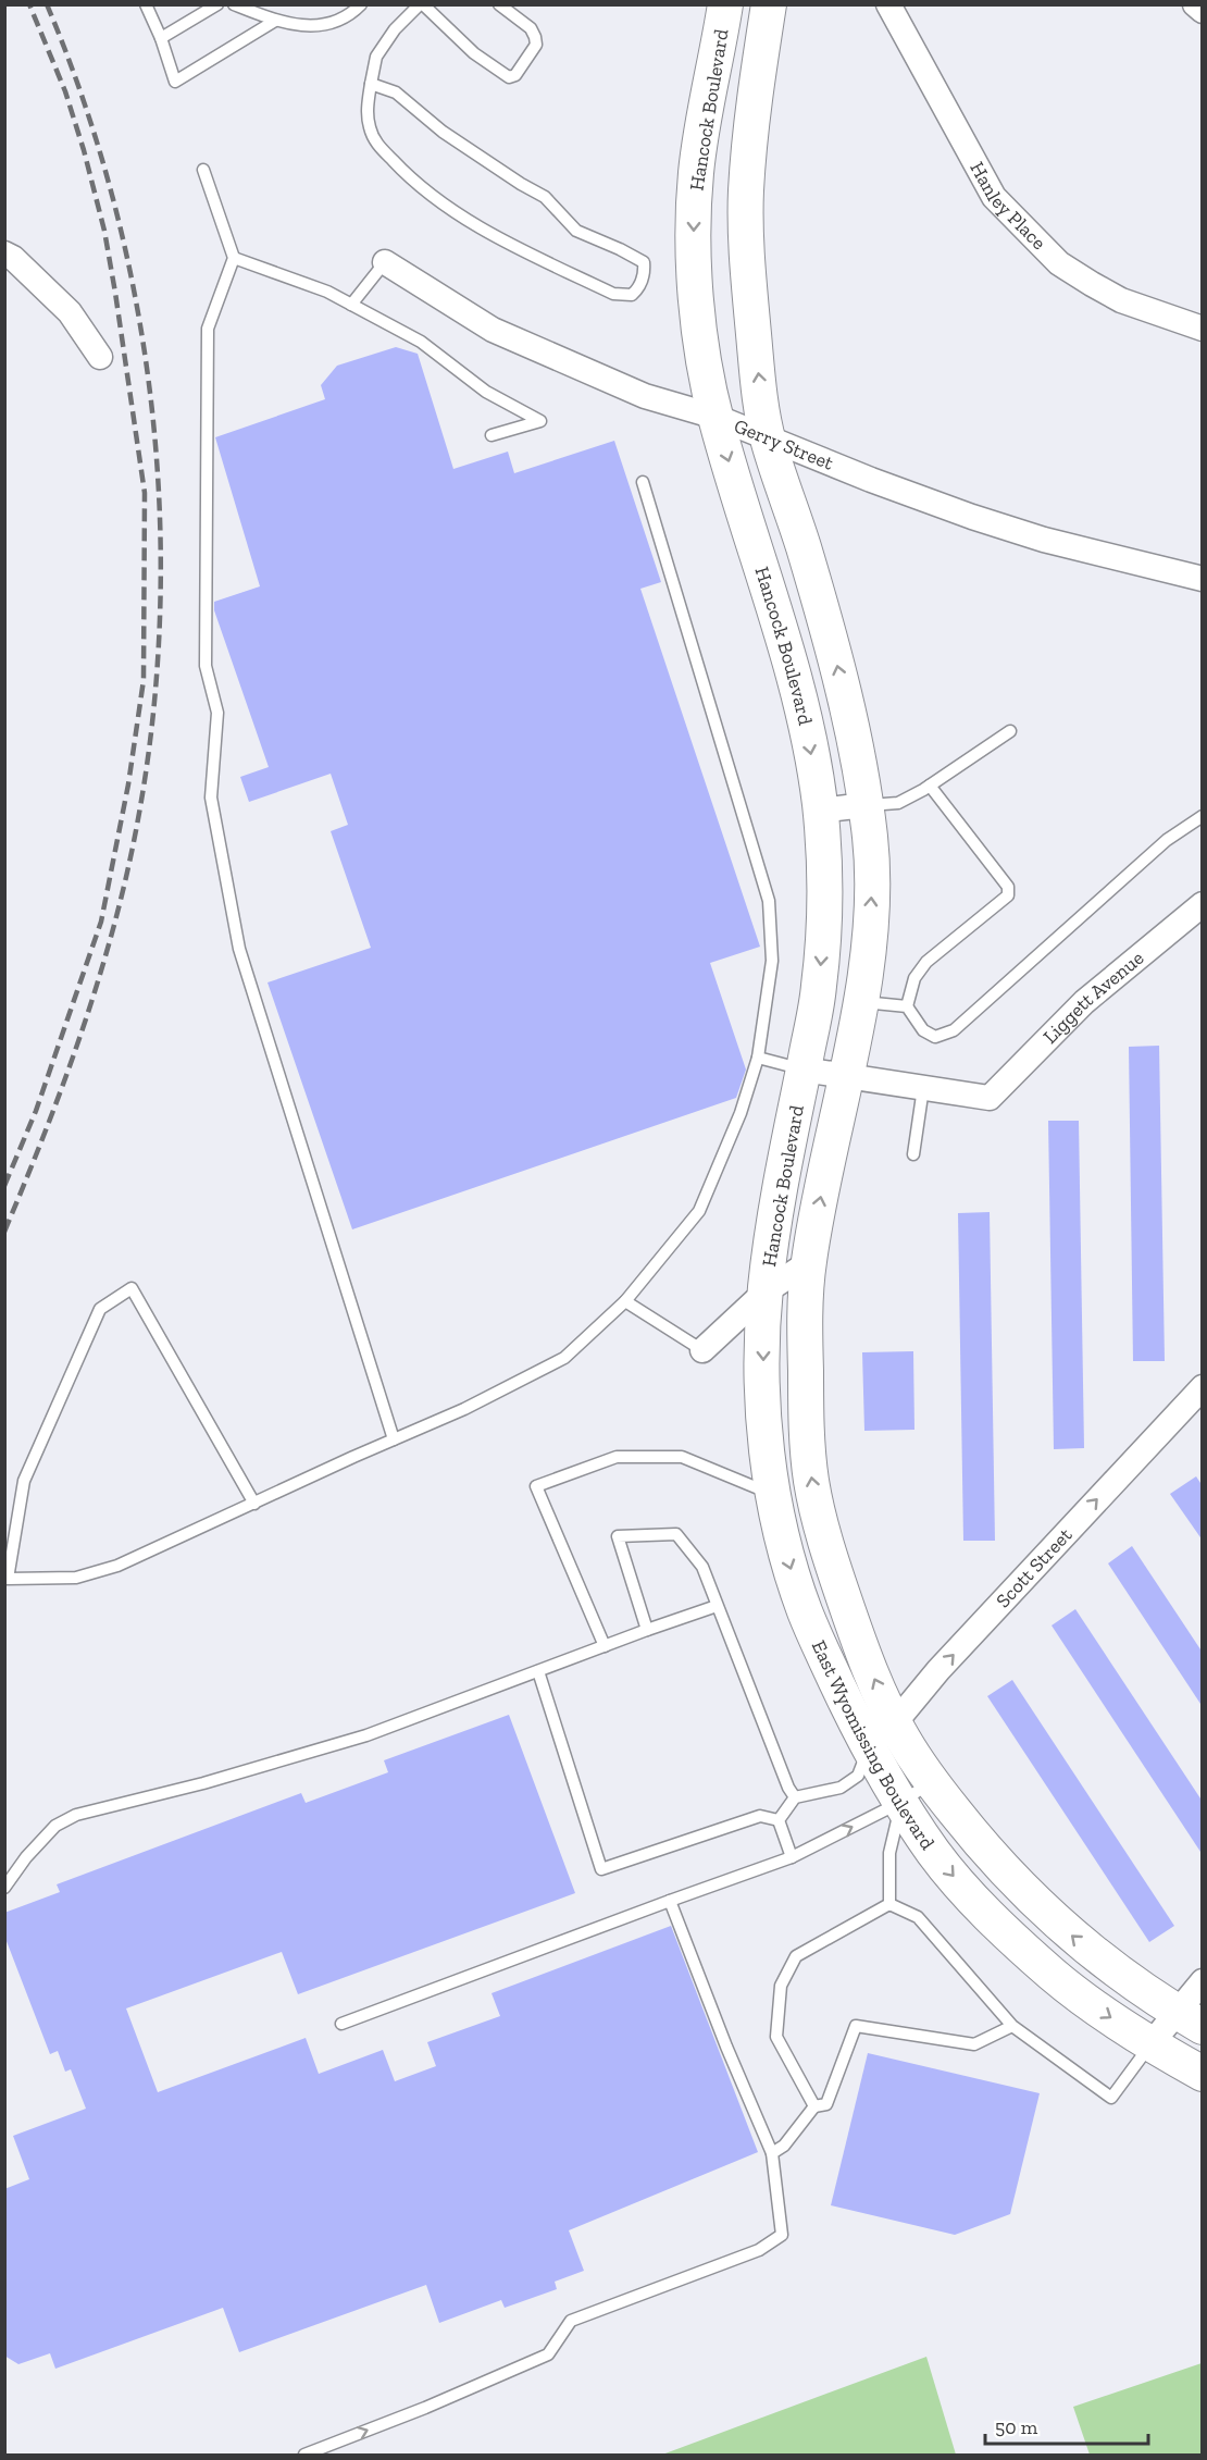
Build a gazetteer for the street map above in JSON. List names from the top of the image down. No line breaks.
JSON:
{"streets":{"street":["Hancock Boulevard","Hanley Place","Gerry Street","Liggett Avenue","Scott Street","East Wyomissing Boulevard"]},"crossings":[["Hancock Boulevard","Gerry Street"],["Hancock Boulevard","East Wyomissing Boulevard"],["Scott Street","East Wyomissing Boulevard"]],"one_way":["Scott Street"],"scale_bar":"50 m"}
